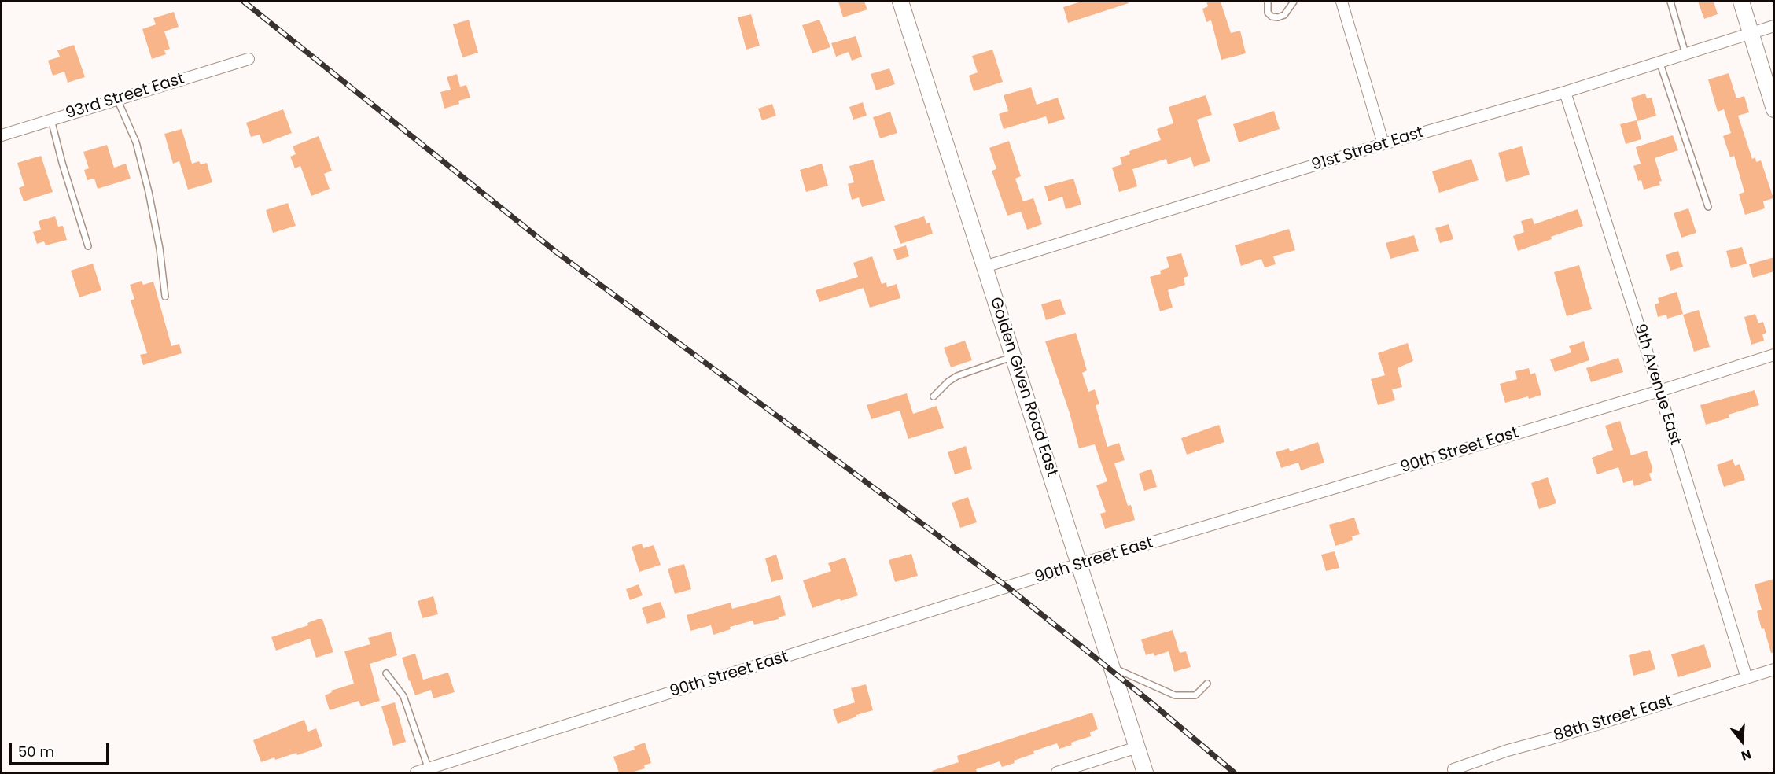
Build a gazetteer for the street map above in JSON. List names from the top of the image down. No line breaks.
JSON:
{"streets":{"street":["93rd Street East","91st Street East","9th Avenue East","Golden Given Road East","90th Street East","88th Street East"]},"crossings":[["91st Street East","9th Avenue East"],["91st Street East","Golden Given Road East"],["9th Avenue East","90th Street East"],["9th Avenue East","88th Street East"],["Golden Given Road East","90th Street East"]],"scale_bar":"50 m","north":"bottom"}
